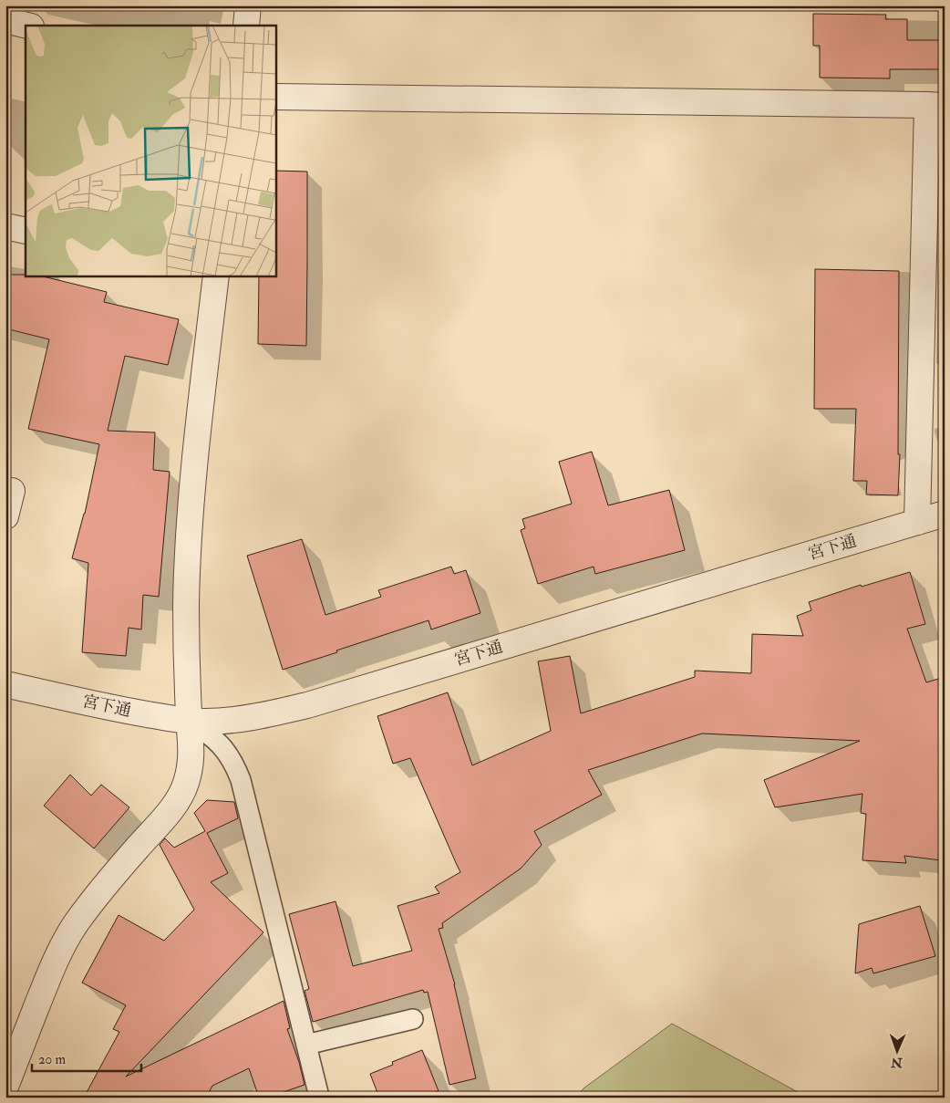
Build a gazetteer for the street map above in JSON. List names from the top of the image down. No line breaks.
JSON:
{"streets":{"street":["宮下通"]},"scale_bar":"20 m","north":"bottom"}
